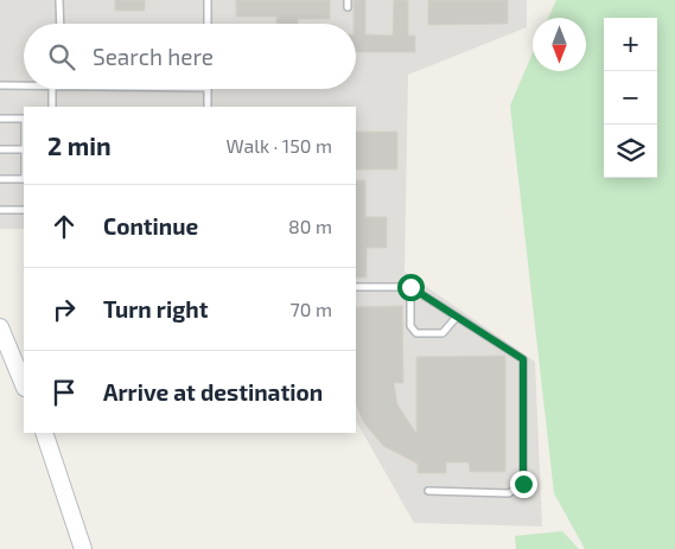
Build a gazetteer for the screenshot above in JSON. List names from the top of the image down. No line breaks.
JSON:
{"north":"bottom","page":{"map_buttons":["+","−"],"search":"Search here","heading":["2 min","Walk · 150 m"],"list":[["Continue","80 m"],["Turn right","70 m"],"Arrive at destination"]}}
